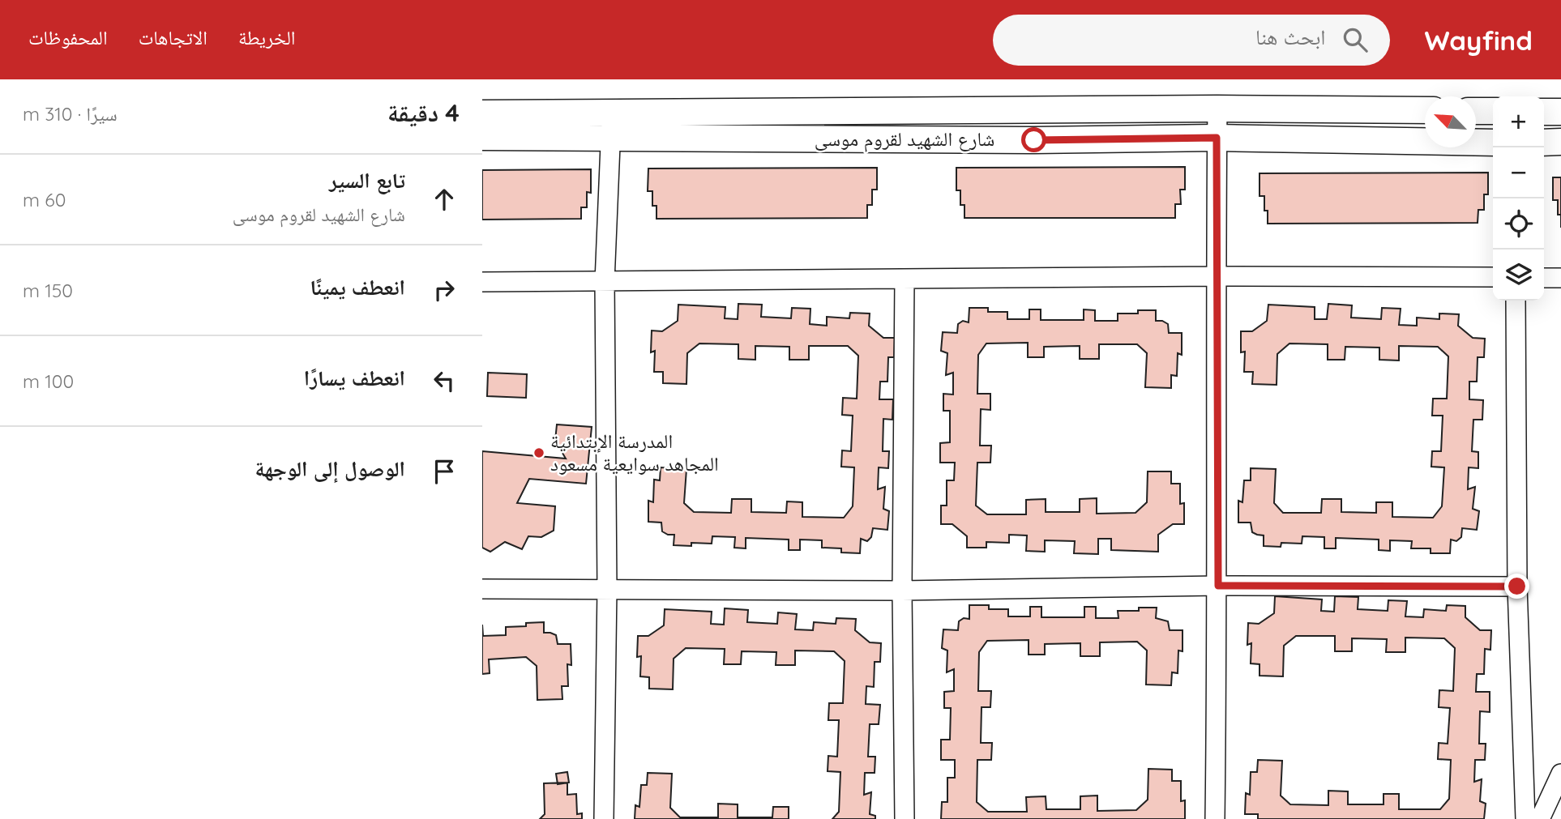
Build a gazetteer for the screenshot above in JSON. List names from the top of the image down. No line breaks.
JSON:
{"streets":{"street":["شارع الشهيد لقروم موسى"]},"places":["المدرسة الإبتدائية المجاهد سوايعية مسعود"],"north":"top left","page":{"header":"Wayfind","search":"ابحث هنا","nav":["الخريطة","الاتجاهات","المحفوظات"],"heading":["4 دقيقة","سيرًا · 310 m"],"map_buttons":["+","−"],"list":[["تابع السير","شارع الشهيد لقروم موسى","60 m"],["انعطف يمينًا","150 m"],["انعطف يسارًا","100 m"],"الوصول إلى الوجهة"]}}
